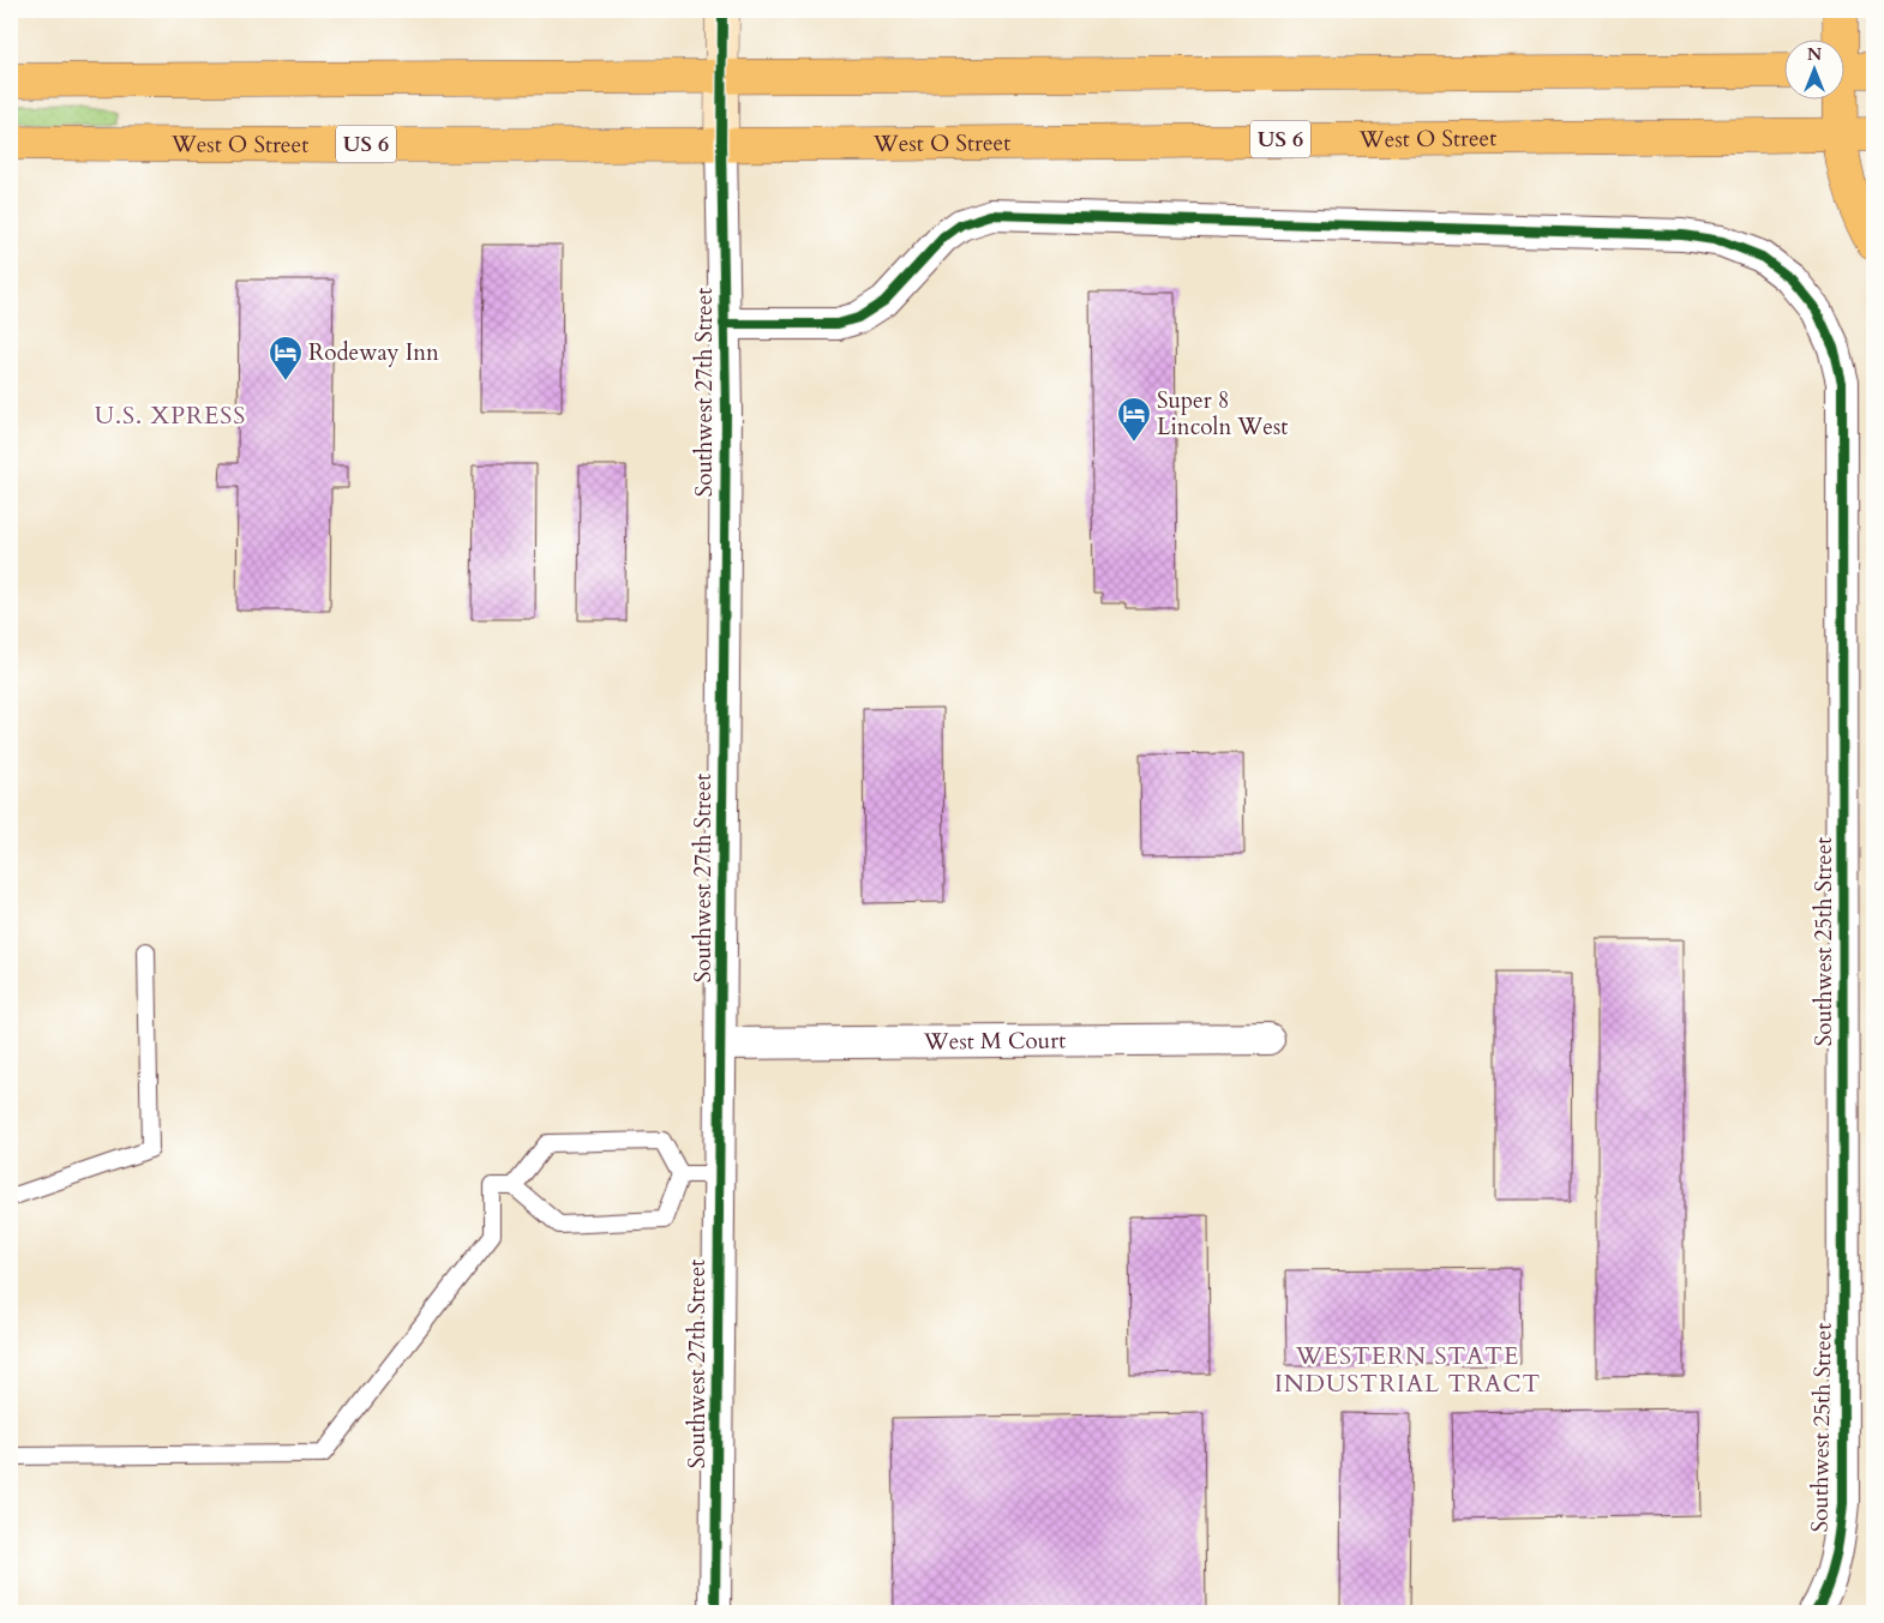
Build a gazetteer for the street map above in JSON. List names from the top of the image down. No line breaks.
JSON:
{"streets":{"main road":["West O Street","US 6"],"street":["Southwest 27th Street","Southwest 25th Street","West M Court"]},"crossings":[["West O Street","Southwest 27th Street"],["Southwest 27th Street","Southwest 25th Street"],["Southwest 27th Street","West M Court"]],"districts":["U.S. XPRESS","WESTERN STATE INDUSTRIAL TRACT"],"places":{"hotel":["Rodeway Inn","Super 8 Lincoln West"]},"north":"top"}
